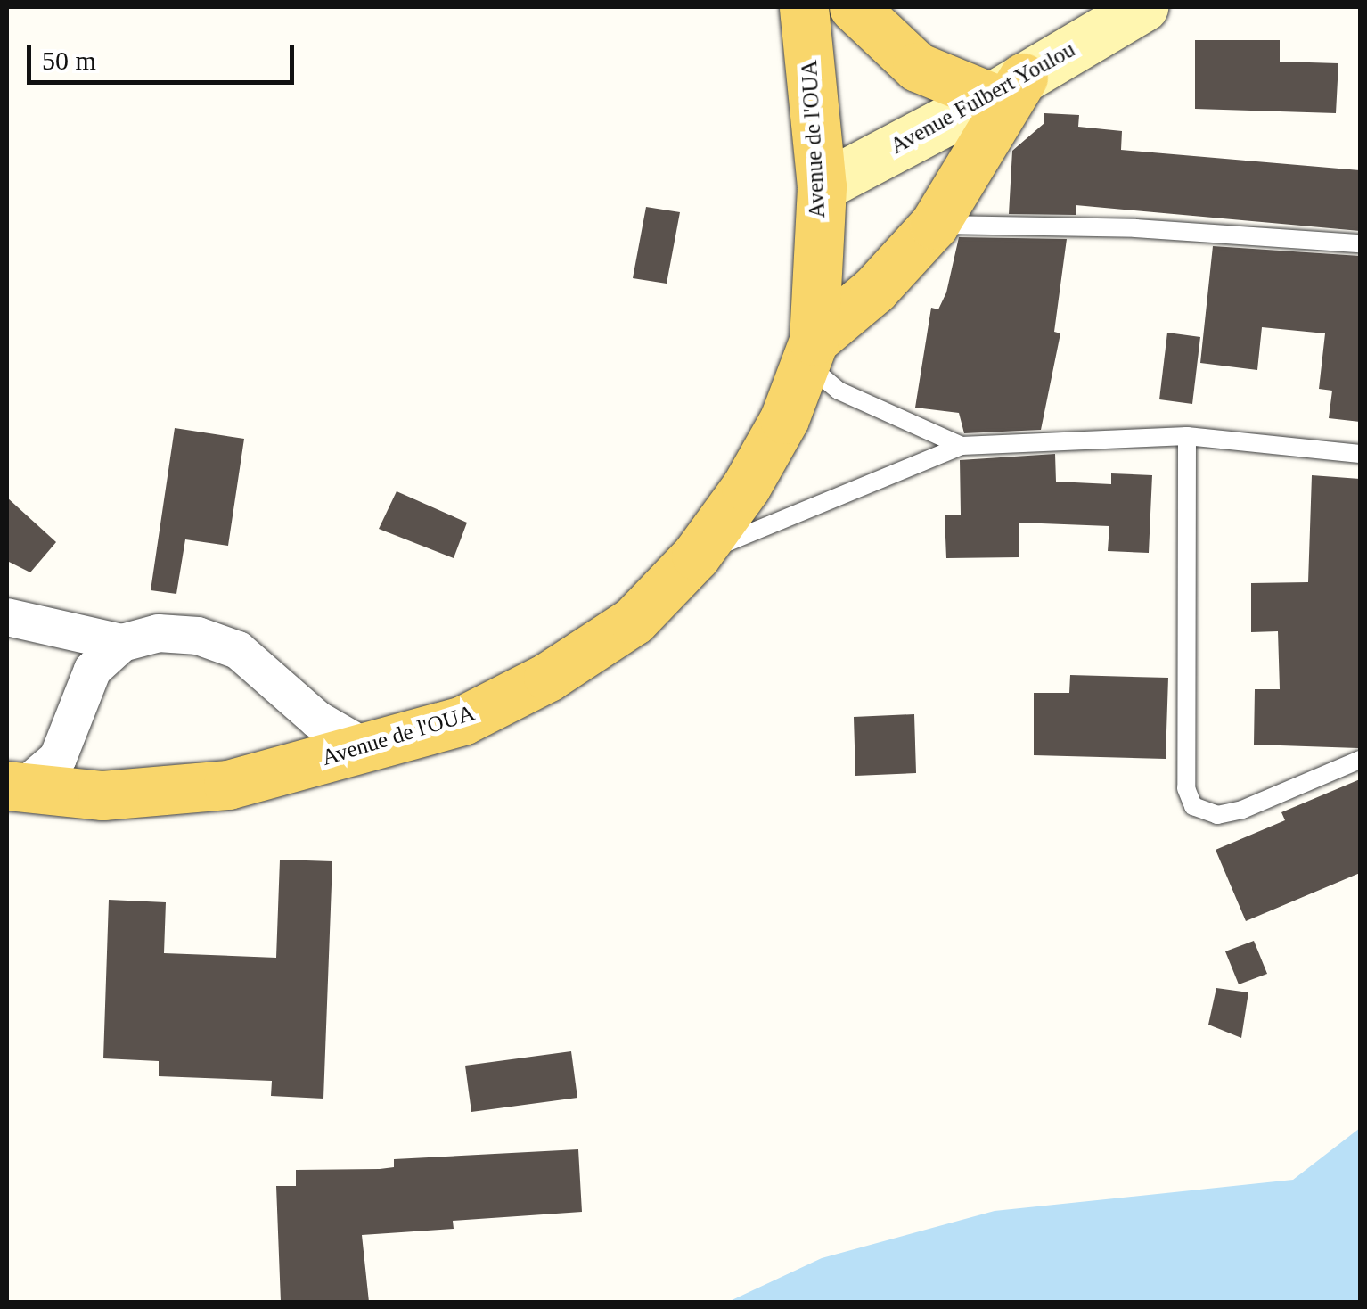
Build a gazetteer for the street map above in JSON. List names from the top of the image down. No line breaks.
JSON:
{"streets":{"main road":["Avenue Fulbert Youlou","Avenue de l'OUA"]},"crossings":[["Avenue Fulbert Youlou","Avenue de l'OUA"]],"scale_bar":"50 m"}
